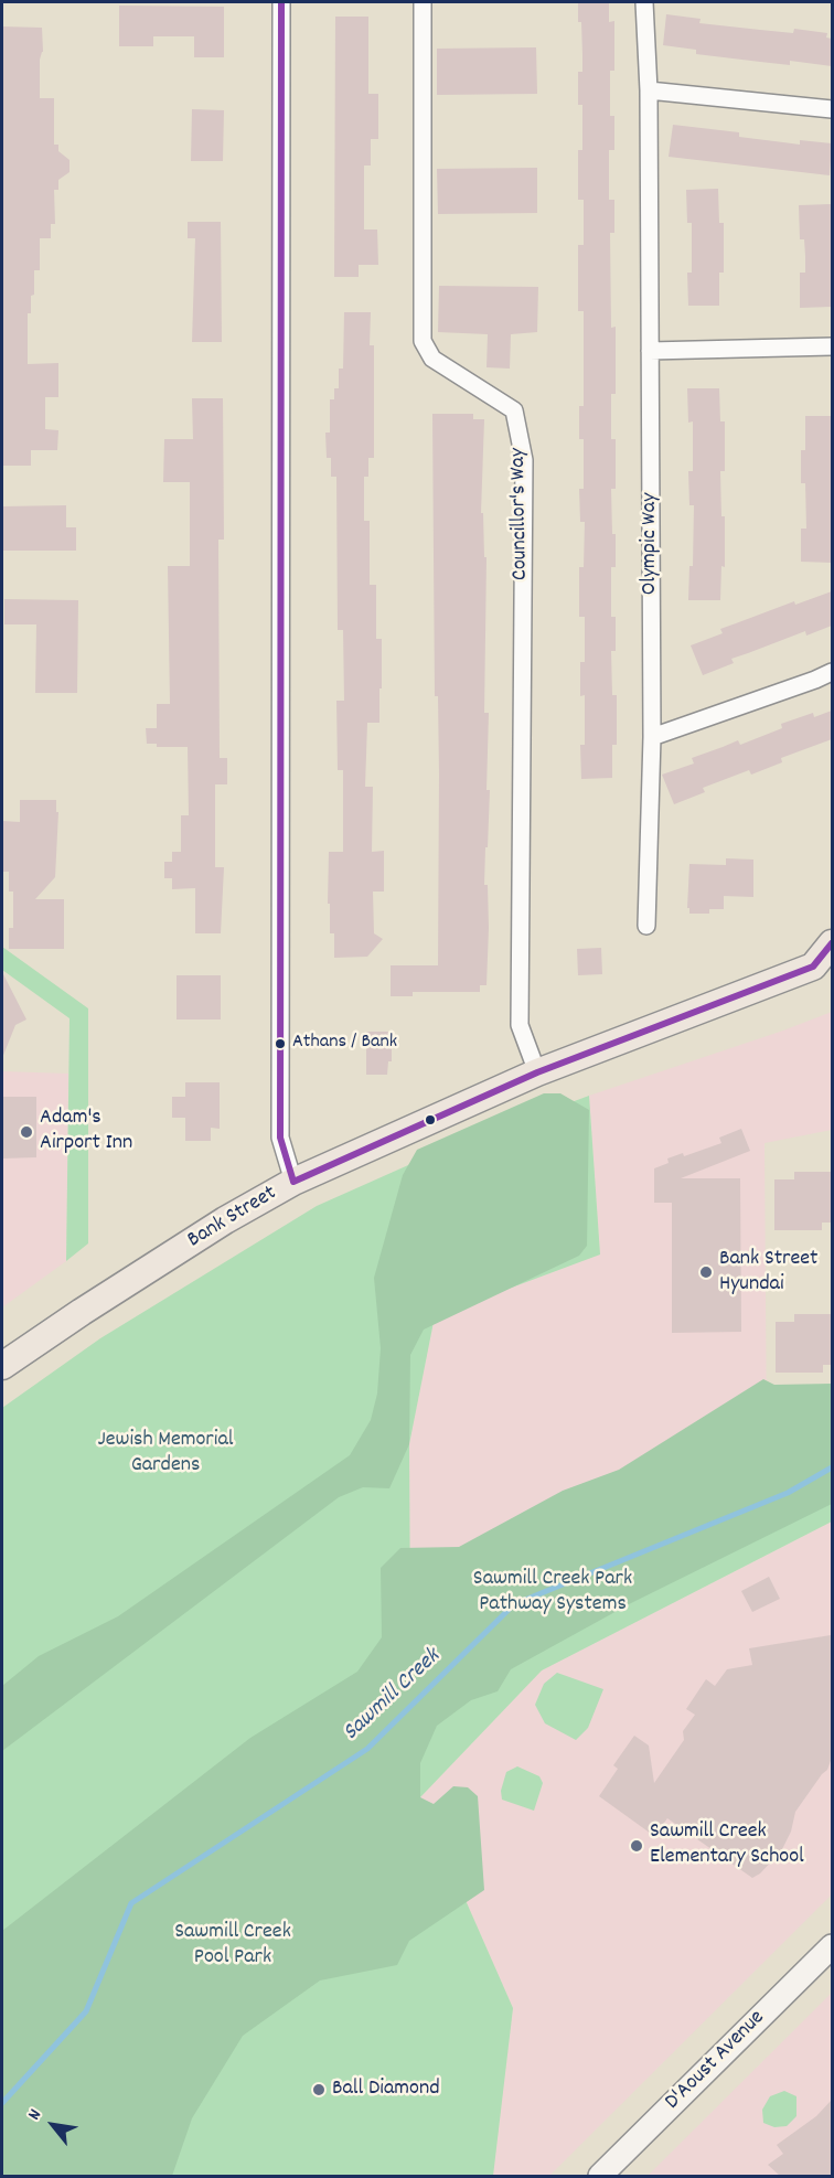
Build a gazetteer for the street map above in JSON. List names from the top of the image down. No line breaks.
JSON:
{"streets":{"main road":["Bank Street"],"street":["Councillor's Way","Olympic Way","D'Aoust Avenue"]},"crossings":[["Councillor's Way","Bank Street"]],"water":["Sawmill Creek"],"parks":["Jewish Memorial Gardens","Sawmill Creek Park Pathway Systems","Sawmill Creek Pool Park"],"places":["Athans / Bank","Adam's Airport Inn","Bank Street Hyundai","Sawmill Creek Elementary School","Ball Diamond"],"north":"top left"}
